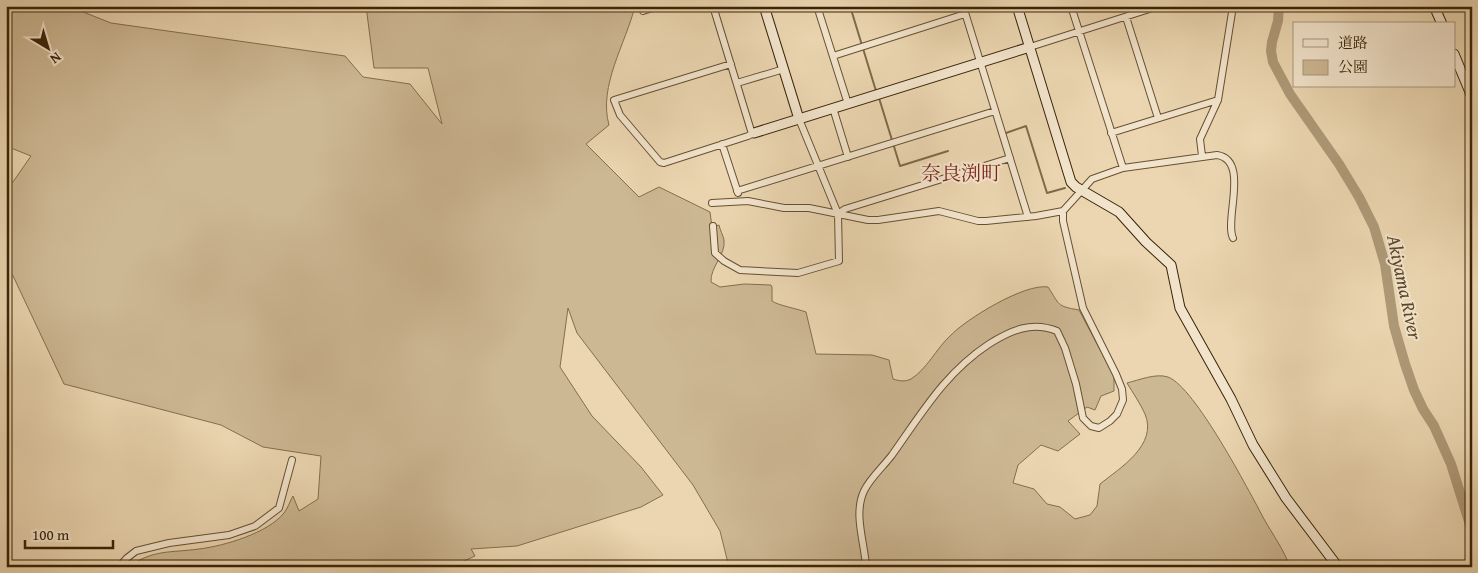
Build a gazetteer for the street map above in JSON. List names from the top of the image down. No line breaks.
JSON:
{"districts":["奈良渕町"],"water":["Akiyama River"],"legend":["道路","公園"],"scale_bar":"100 m","north":"bottom right"}
